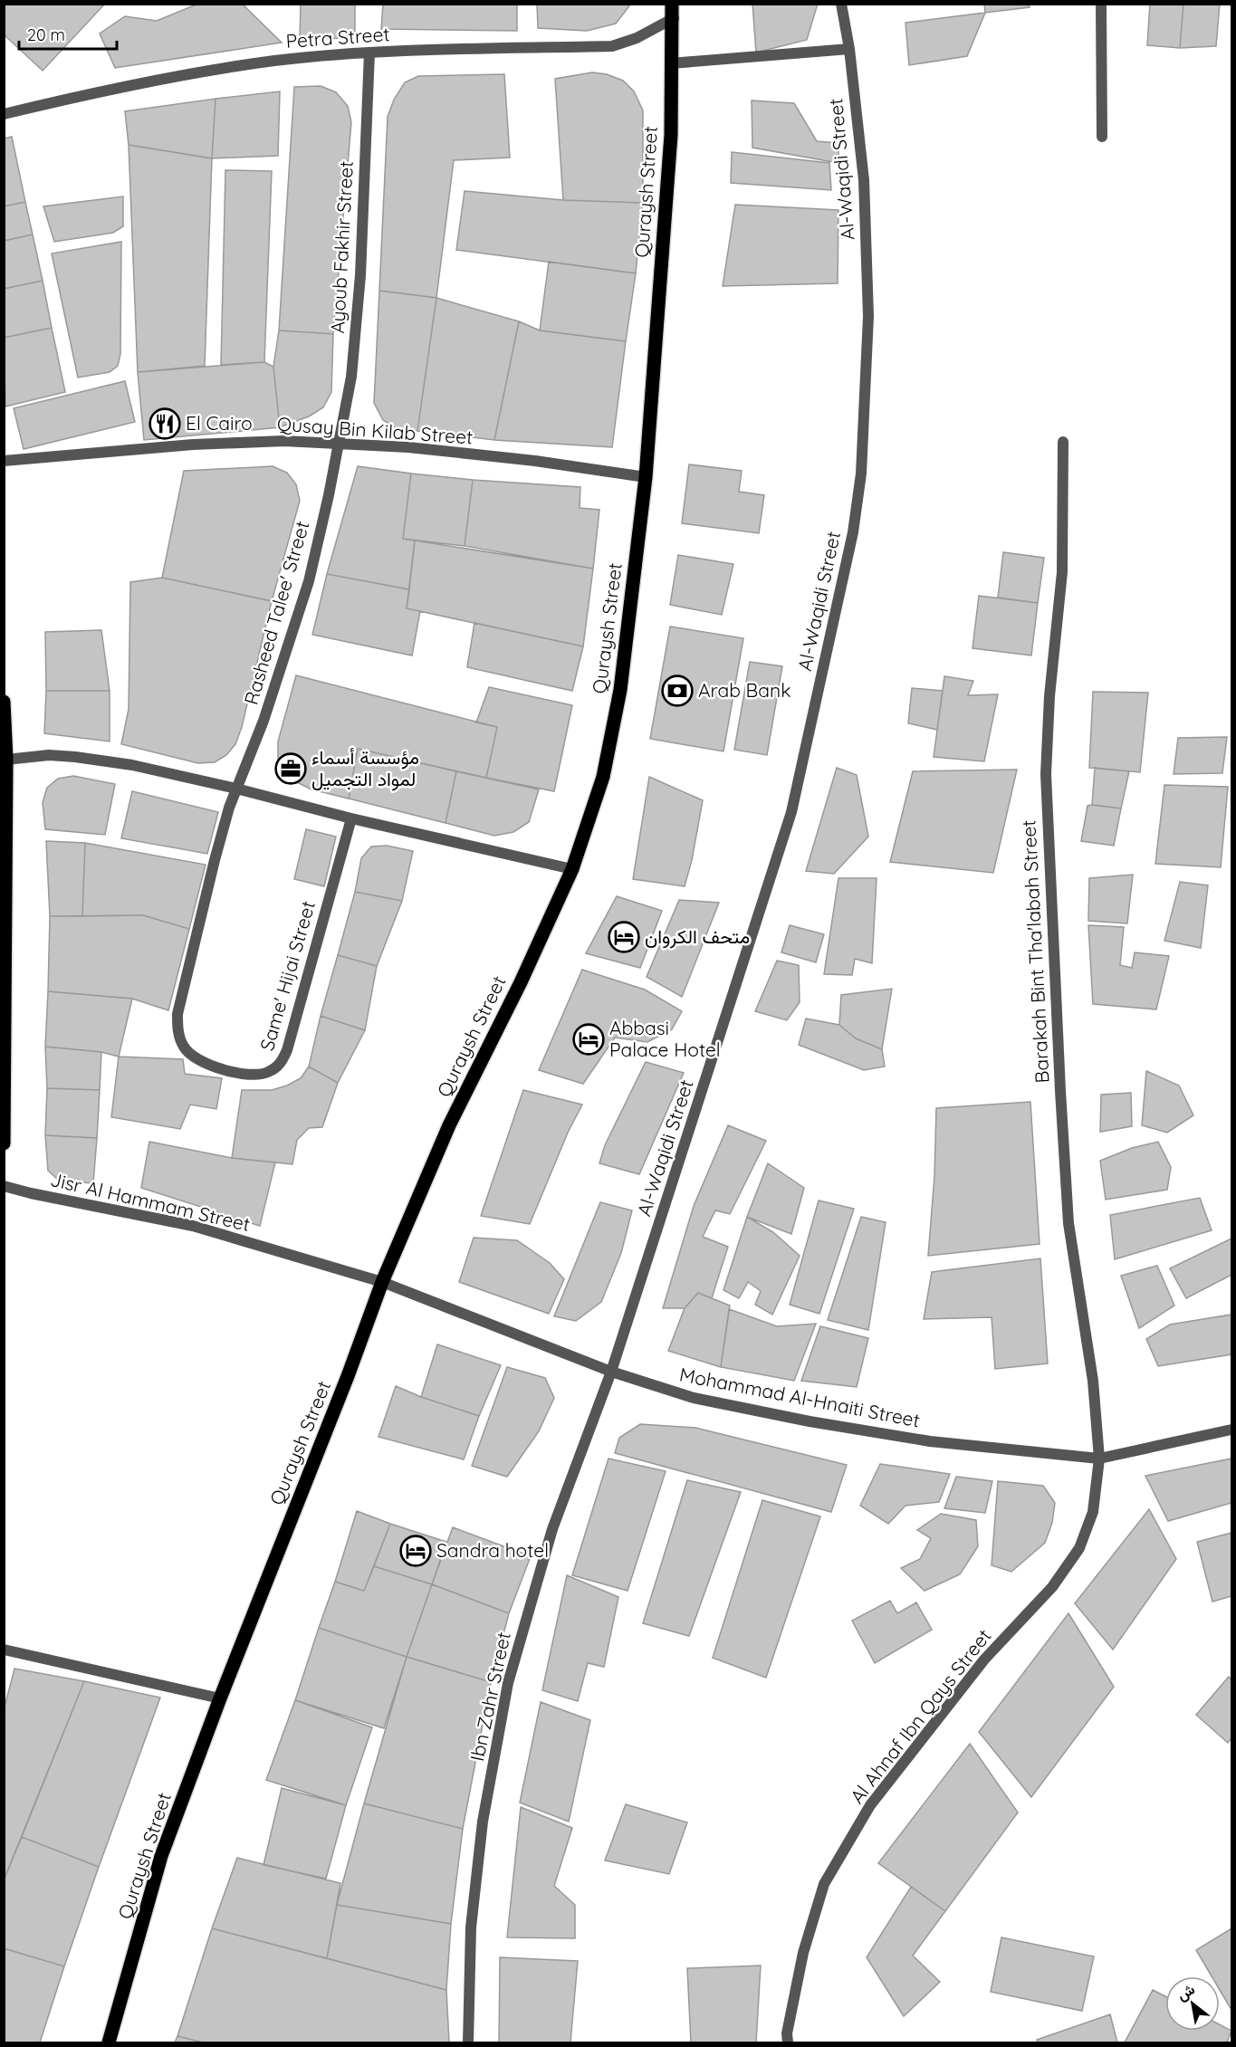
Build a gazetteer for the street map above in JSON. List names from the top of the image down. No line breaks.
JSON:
{"streets":{"main road":["Quraysh Street"],"street":["Petra Street","Al-Waqidi Street","Ayoub Fakhir Street","Qusay Bin Kilab Street","Rasheed Talee' Street","Barakah Bint Tha'labah Street","Same' Hijai Street","Jisr Al Hammam Street","Mohammad Al-Hnaiti Street","Ibn Zahr Street","Al Ahnaf Ibn Qays Street"]},"crossings":[["Petra Street","Quraysh Street"],["Petra Street","Ayoub Fakhir Street"],["Al-Waqidi Street","Mohammad Al-Hnaiti Street"],["Al-Waqidi Street","Ibn Zahr Street"],["Quraysh Street","Qusay Bin Kilab Street"],["Quraysh Street","Jisr Al Hammam Street"],["Quraysh Street","Mohammad Al-Hnaiti Street"],["Ayoub Fakhir Street","Qusay Bin Kilab Street"],["Ayoub Fakhir Street","Rasheed Talee' Street"],["Qusay Bin Kilab Street","Rasheed Talee' Street"],["Rasheed Talee' Street","Same' Hijai Street"],["Barakah Bint Tha'labah Street","Mohammad Al-Hnaiti Street"],["Barakah Bint Tha'labah Street","Al Ahnaf Ibn Qays Street"],["Jisr Al Hammam Street","Mohammad Al-Hnaiti Street"],["Mohammad Al-Hnaiti Street","Ibn Zahr Street"],["Mohammad Al-Hnaiti Street","Al Ahnaf Ibn Qays Street"]],"places":{"restaurant":["El Cairo"],"bank":["Arab Bank"],"office":["مؤسسة أسماء لمواد التجميل"],"hotel":["متحف الكروان","Abbasi Palace Hotel","Sandra hotel"]},"scale_bar":"20 m","north":"top left"}
